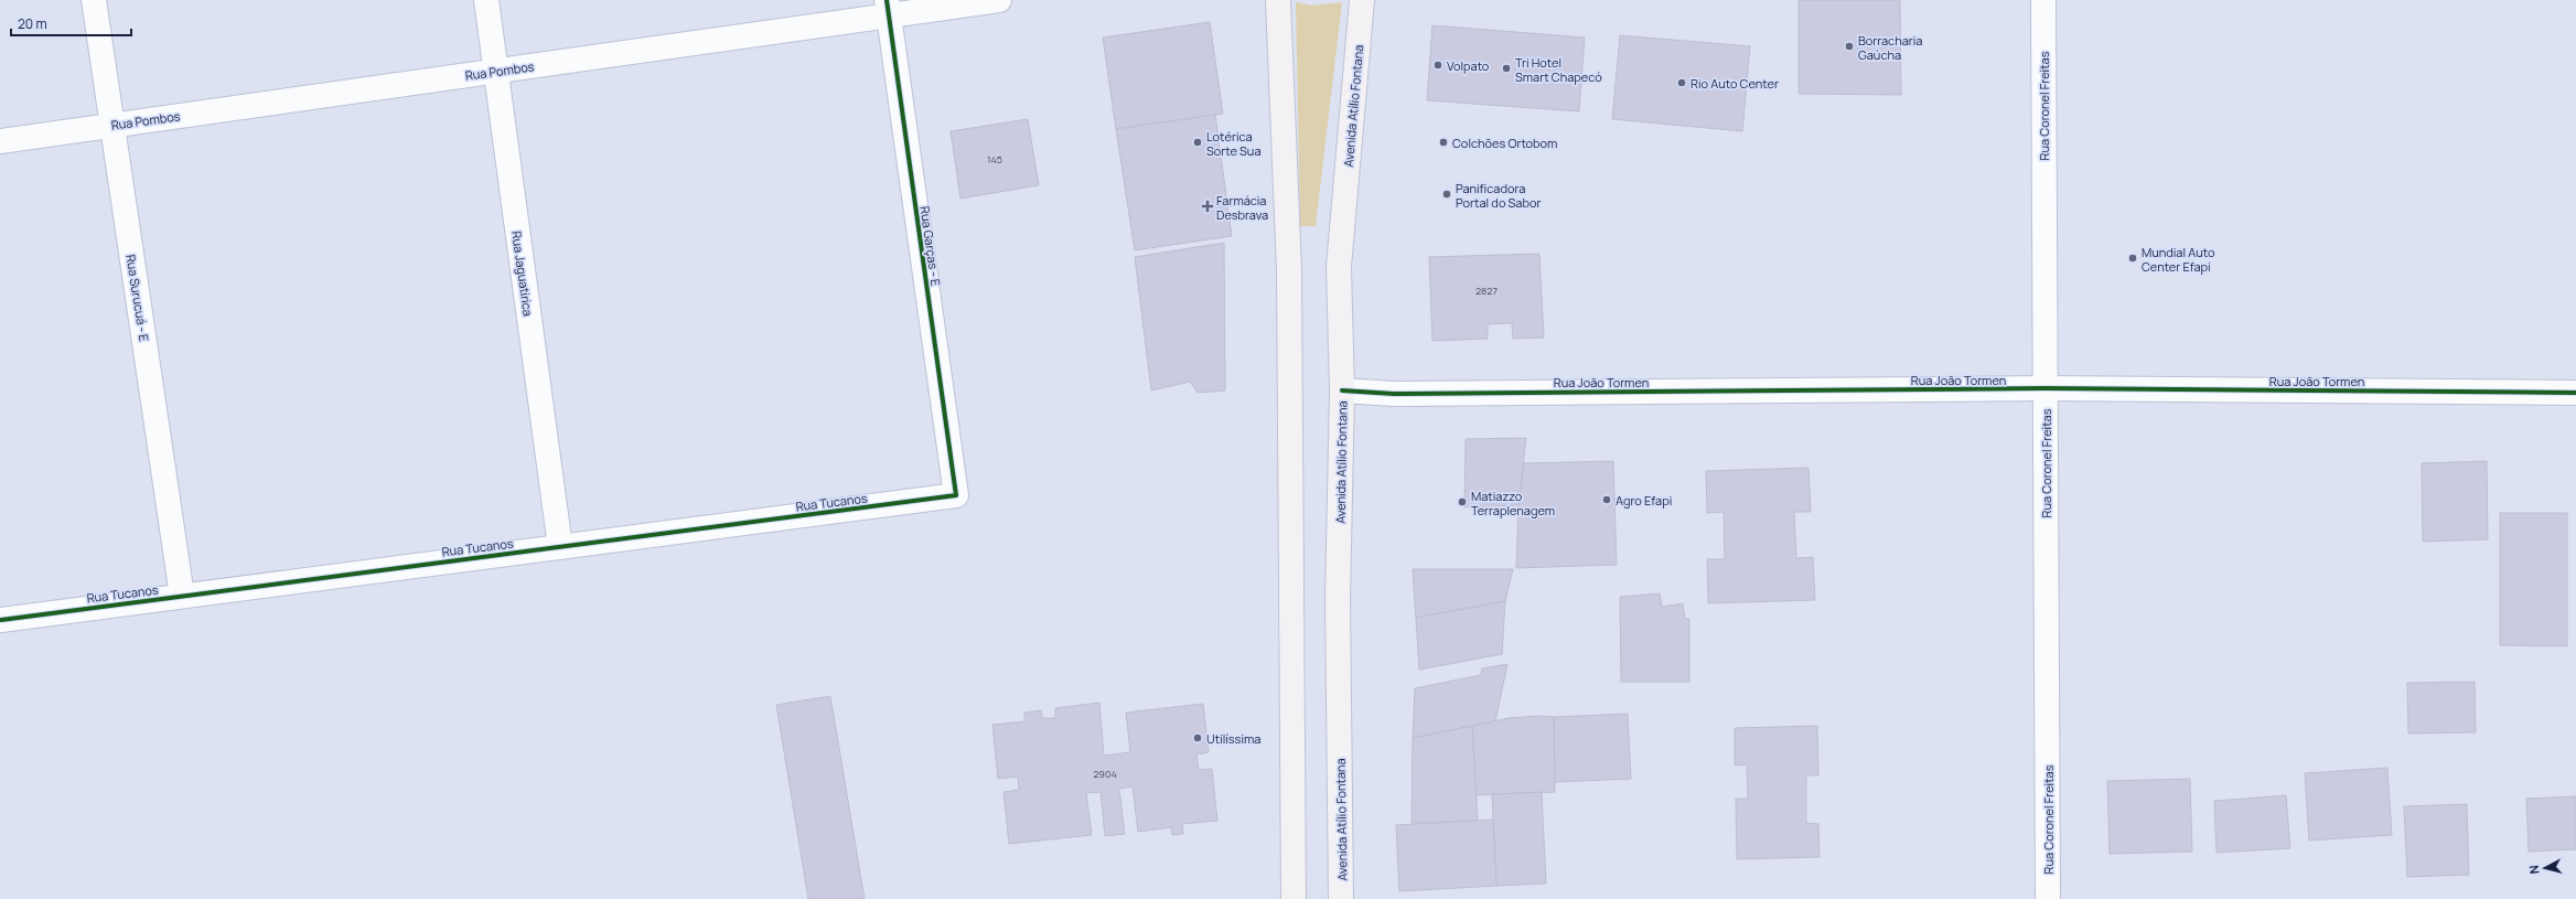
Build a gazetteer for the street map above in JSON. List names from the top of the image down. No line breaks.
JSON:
{"streets":{"main road":["Avenida Atílio Fontana"],"street":["Rua Pombos","Rua Coronel Freitas","Rua Garças - E","Rua Jaguatirica","Rua Surucuá - E","Rua João Tormen","Rua Tucanos"]},"crossings":[["Rua Pombos","Rua Garças - E"],["Rua Pombos","Rua Jaguatirica"],["Rua Pombos","Rua Surucuá - E"],["Avenida Atílio Fontana","Rua João Tormen"],["Rua Coronel Freitas","Rua João Tormen"],["Rua Garças - E","Rua Tucanos"],["Rua Jaguatirica","Rua Tucanos"],["Rua Surucuá - E","Rua Tucanos"]],"places":{"other":["Borracharia Gaúcha","Volpato","Tri Hotel Smart Chapecó","Rio Auto Center","Lotérica Sorte Sua","Colchões Ortobom","Panificadora Portal do Sabor","Mundial Auto Center Efapi","Agro Efapi","Matiazzo Terraplenagem","Utilíssima"],"health":["Farmácia Desbrava"]},"house_numbers":["145","2827","2904"],"scale_bar":"20 m","north":"left"}
